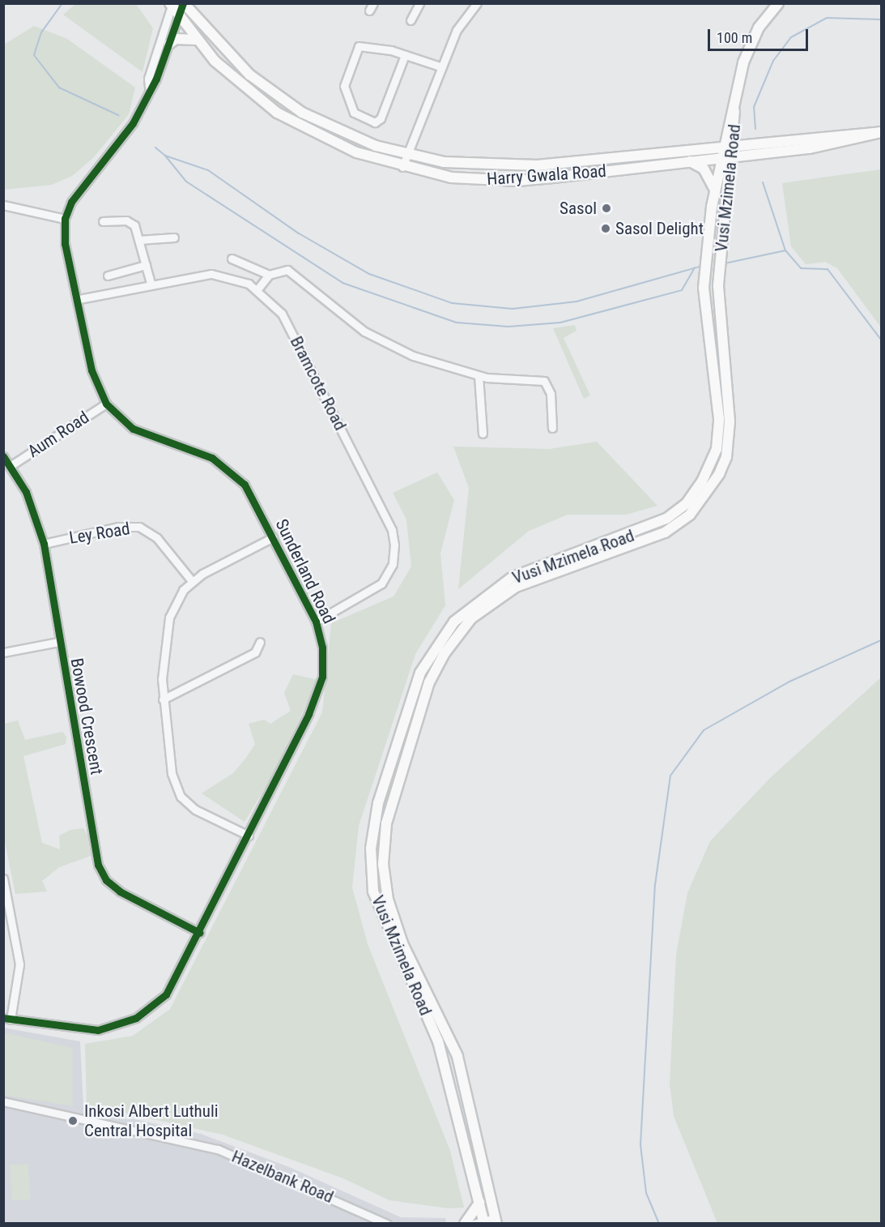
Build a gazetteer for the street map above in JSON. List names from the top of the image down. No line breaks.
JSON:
{"streets":{"main road":["Harry Gwala Road","Vusi Mzimela Road"],"street":["Bramcote Road","Aum Road","Ley Road","Sunderland Road","Bowood Crescent","Hazelbank Road"]},"crossings":[["Harry Gwala Road","Vusi Mzimela Road"],["Bramcote Road","Sunderland Road"],["Aum Road","Sunderland Road"],["Aum Road","Bowood Crescent"],["Ley Road","Bowood Crescent"],["Sunderland Road","Bowood Crescent"]],"places":["Sasol","Sasol Delight","Inkosi Albert Luthuli Central Hospital"],"scale_bar":"100 m"}
